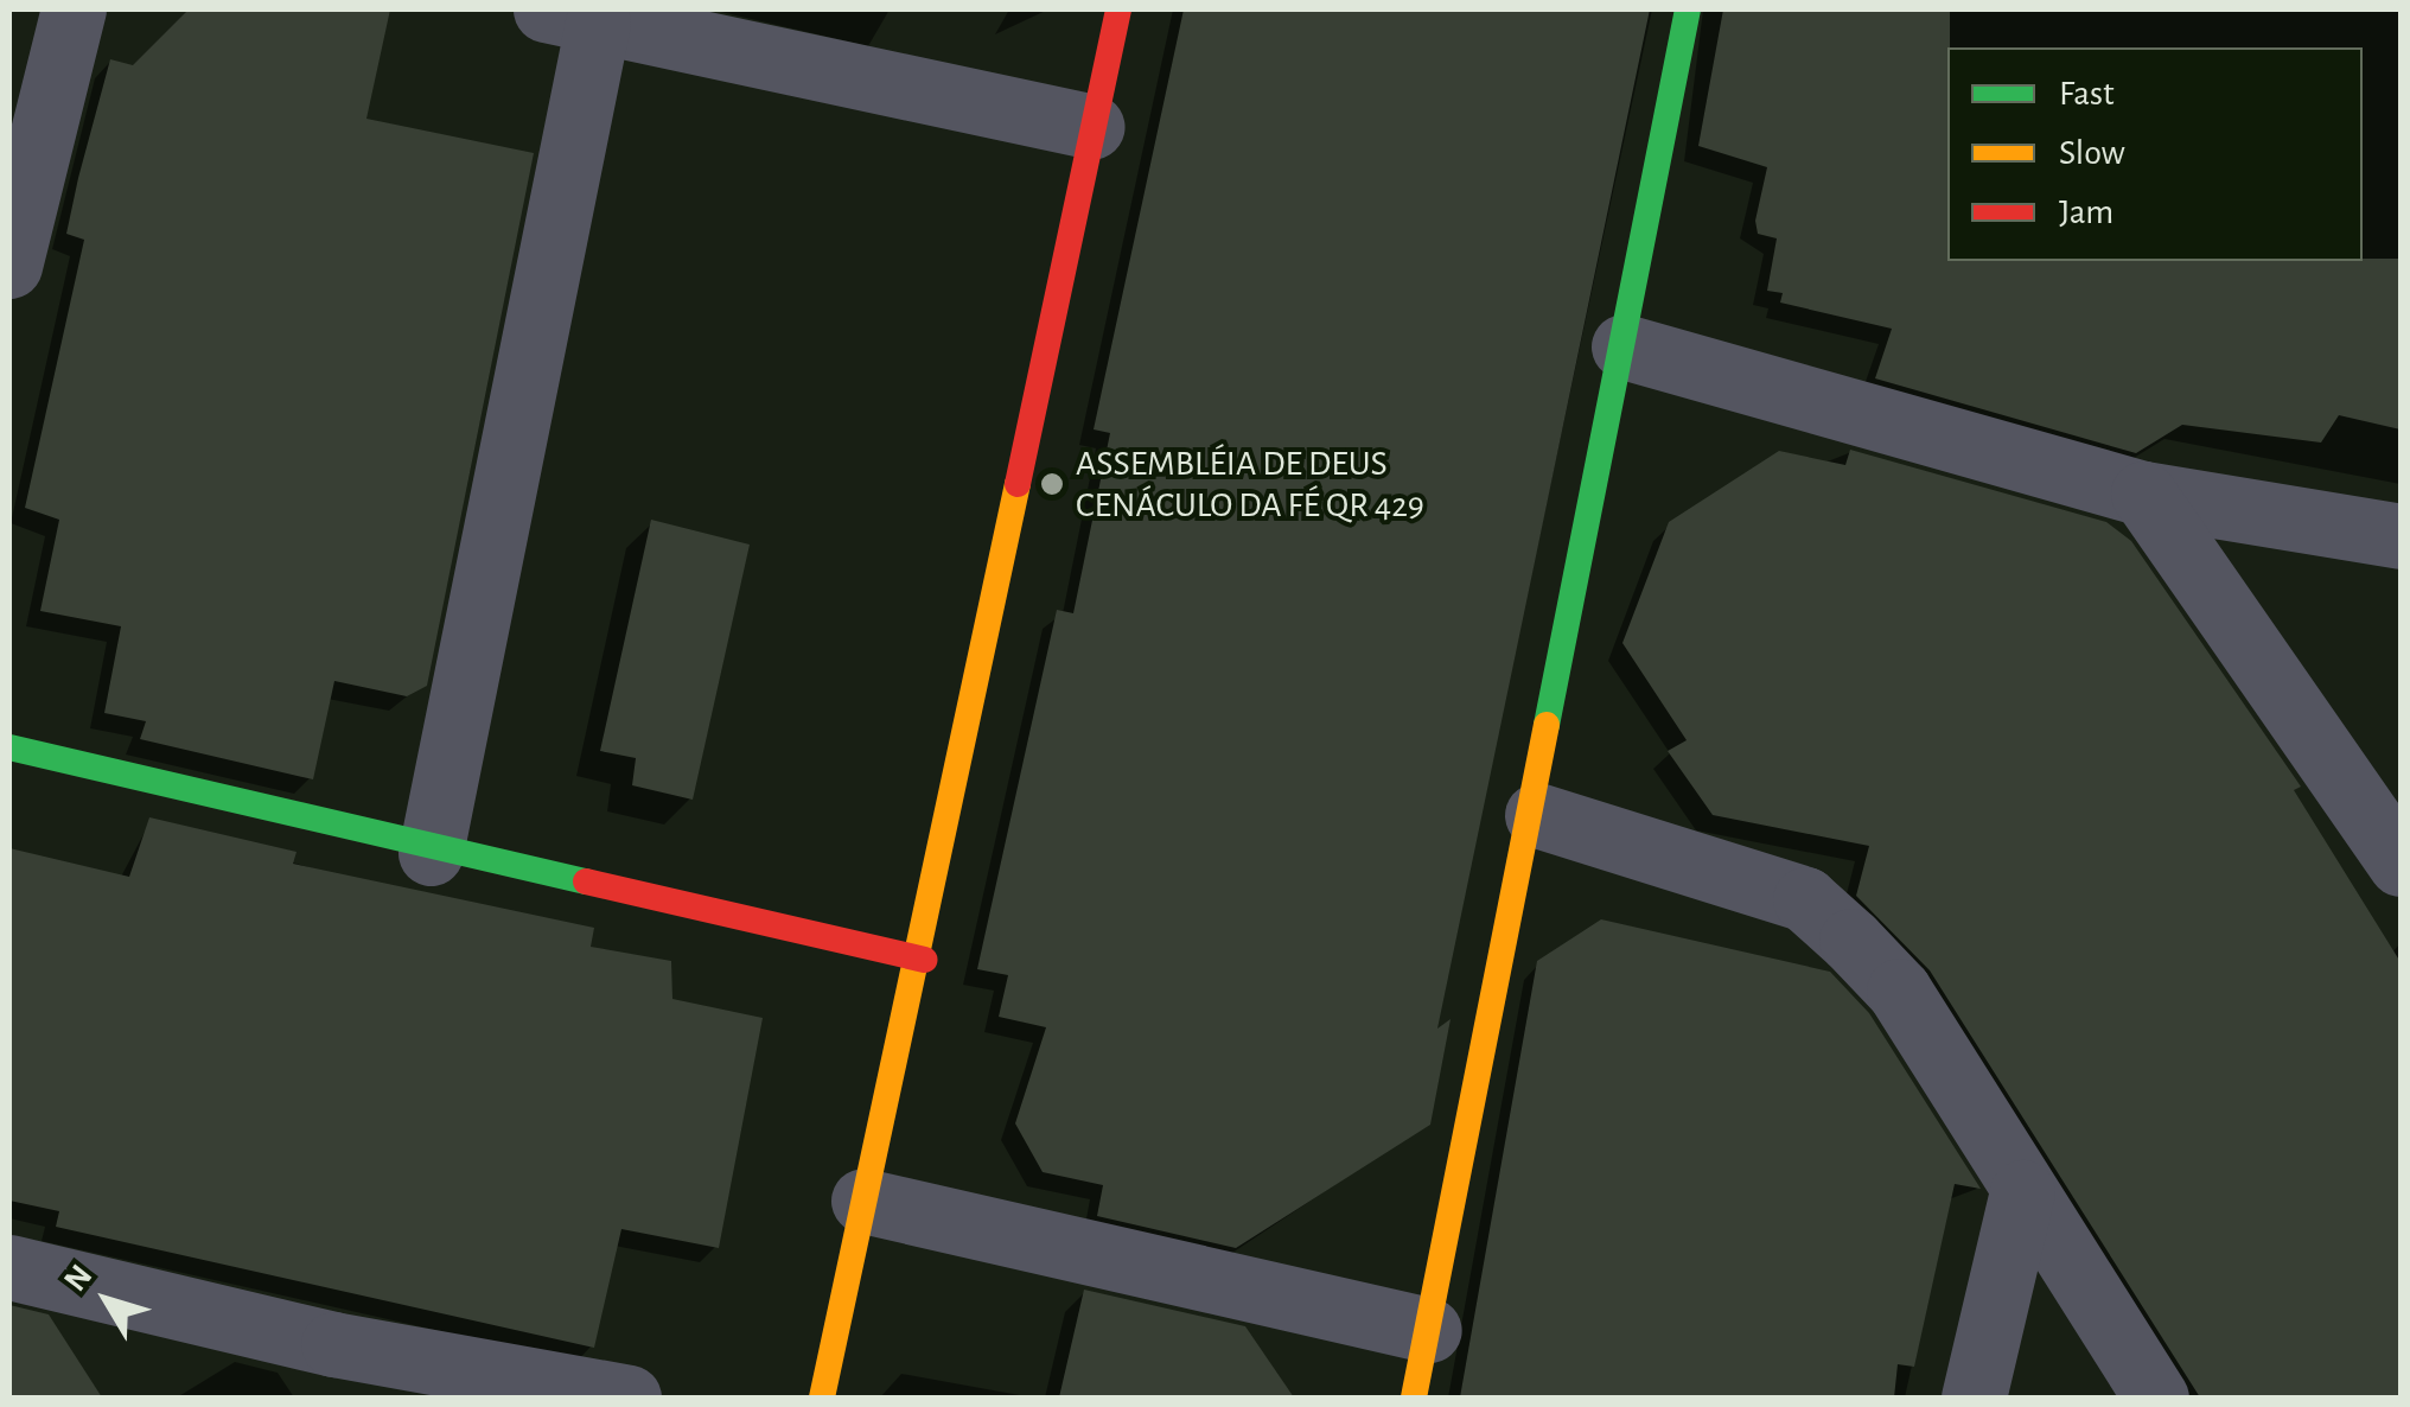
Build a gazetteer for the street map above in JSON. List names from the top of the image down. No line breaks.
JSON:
{"places":["ASSEMBLÉIA DE DEUS CENÁCULO DA FÉ QR 429"],"legend":["Fast","Slow","Jam"],"north":"top left"}
